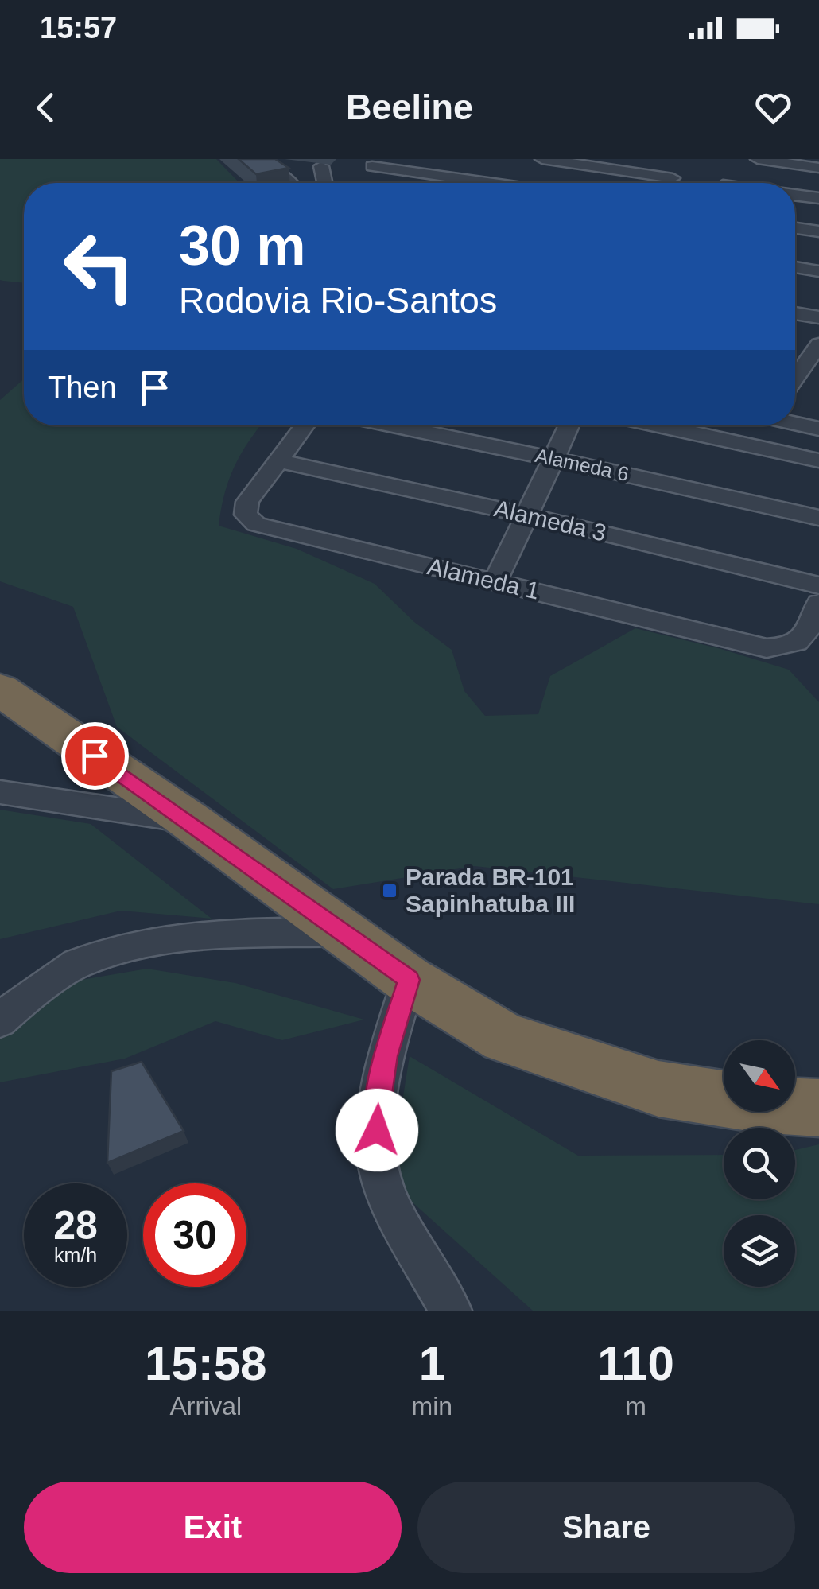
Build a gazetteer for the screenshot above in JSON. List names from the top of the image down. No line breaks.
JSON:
{"streets":{"street":["Alameda 6","Alameda 3","Alameda 1"]},"crossings":[["Alameda 3","Alameda 1"]],"places":{"transit":["Parada BR-101 Sapinhatuba III"]},"north":"bottom right","page":{"status":"15:57","header":"Beeline","turn":["30 m","Rodovia Rio-Santos"],"then":"Then","speed":"28 km/h","limit":"30","eta":["15:58","Arrival","1","min","110","m"],"buttons":["Exit","Share"]}}
